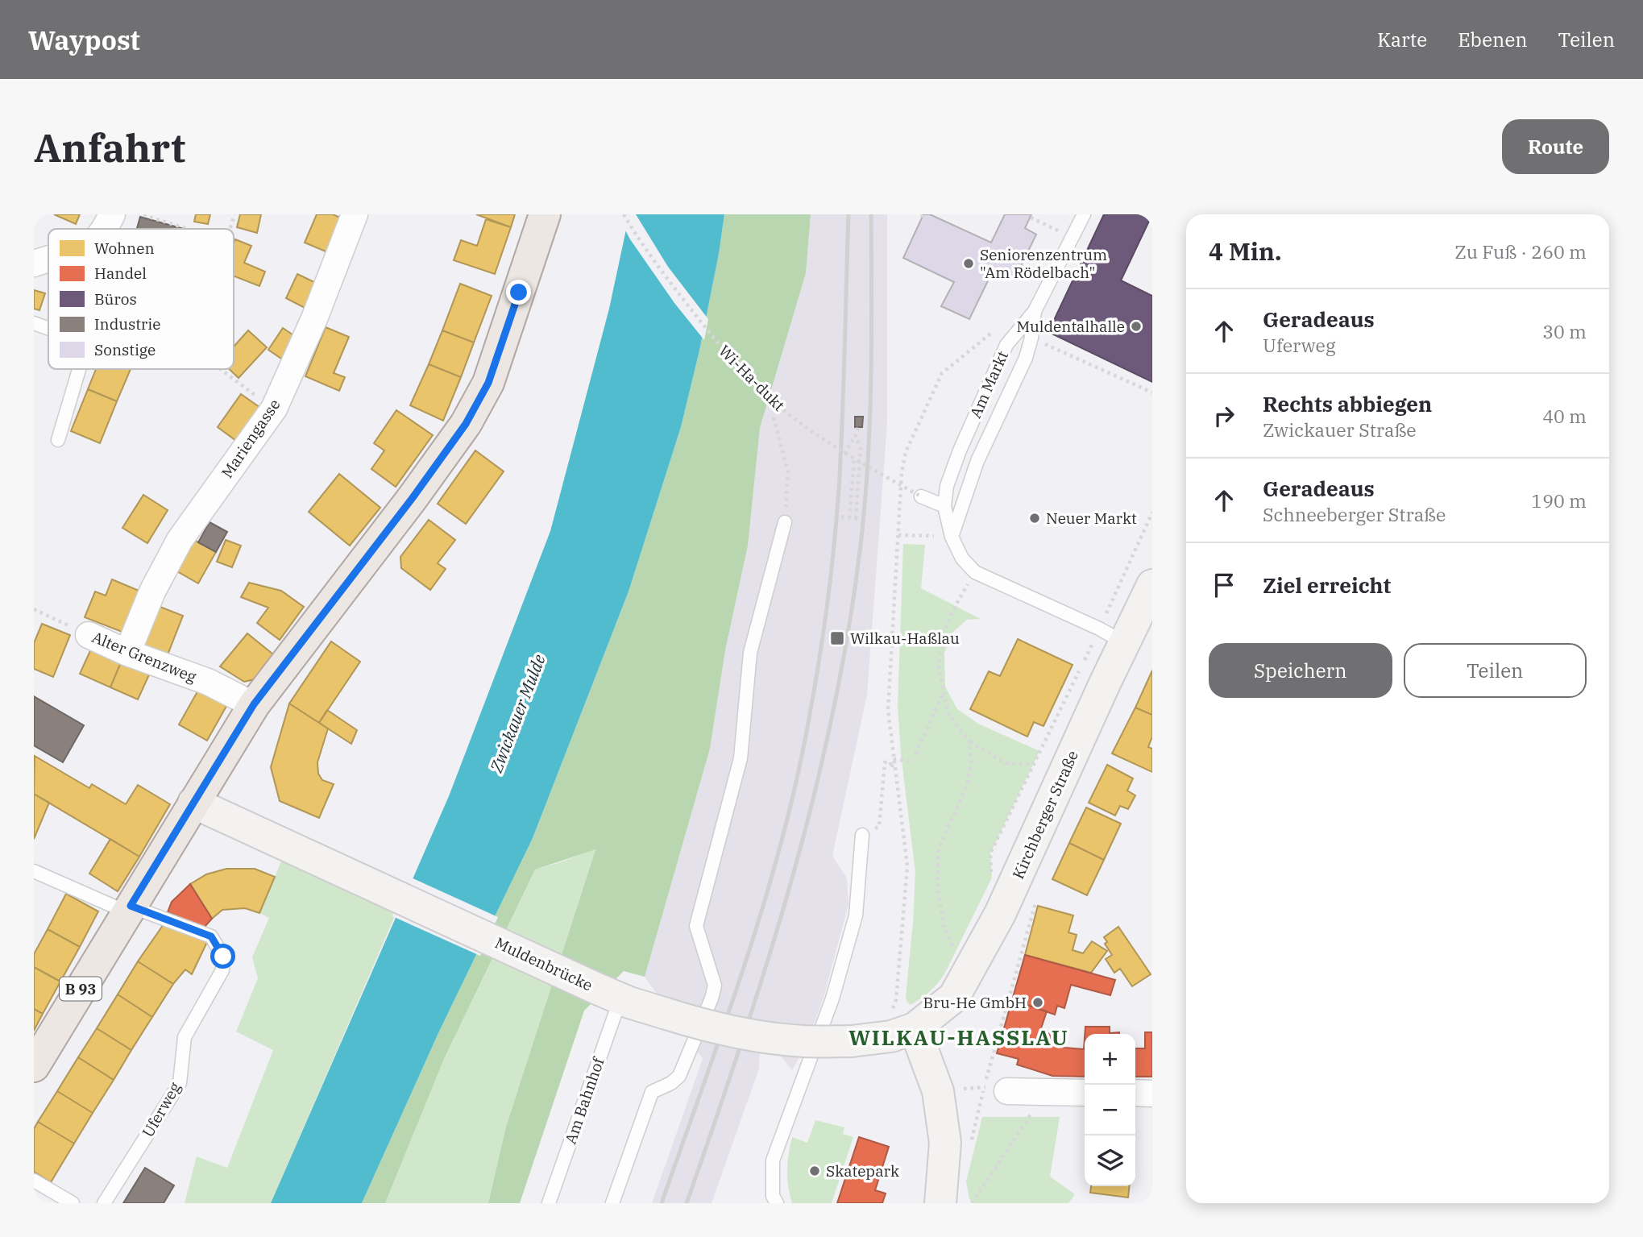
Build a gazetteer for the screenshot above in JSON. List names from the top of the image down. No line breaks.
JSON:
{"streets":{"main road":["Kirchberger Straße","Muldenbrücke","B 93"],"street":["Mariengasse","Alter Grenzweg"],"lane":["Am Markt","Am Bahnhof","Uferweg"],"path":["Wi-Ha-dukt"]},"crossings":[["Mariengasse","Alter Grenzweg"],["Alter Grenzweg","B 93"],["Kirchberger Straße","Muldenbrücke"],["Muldenbrücke","B 93"],["Muldenbrücke","Am Bahnhof"],["B 93","Uferweg"]],"districts":["WILKAU-HASSLAU"],"water":["Zwickauer Mulde"],"places":{"other":["Seniorenzentrum \"Am Rödelbach\"","Muldentalhalle","Neuer Markt","Bru-He GmbH","Skatepark"],"transit":["Wilkau-Haßlau"]},"legend":["Wohnen","Handel","Büros","Industrie","Sonstige"],"page":{"header":"Waypost","nav":["Karte","Ebenen","Teilen"],"buttons":["Route",["Speichern","Teilen"]],"title":"Anfahrt","heading":["4 Min.","Zu Fuß · 260 m"],"list":[["Geradeaus","Uferweg","30 m"],["Rechts abbiegen","Zwickauer Straße","40 m"],["Geradeaus","Schneeberger Straße","190 m"],"Ziel erreicht"],"map_buttons":["+","−"]}}
